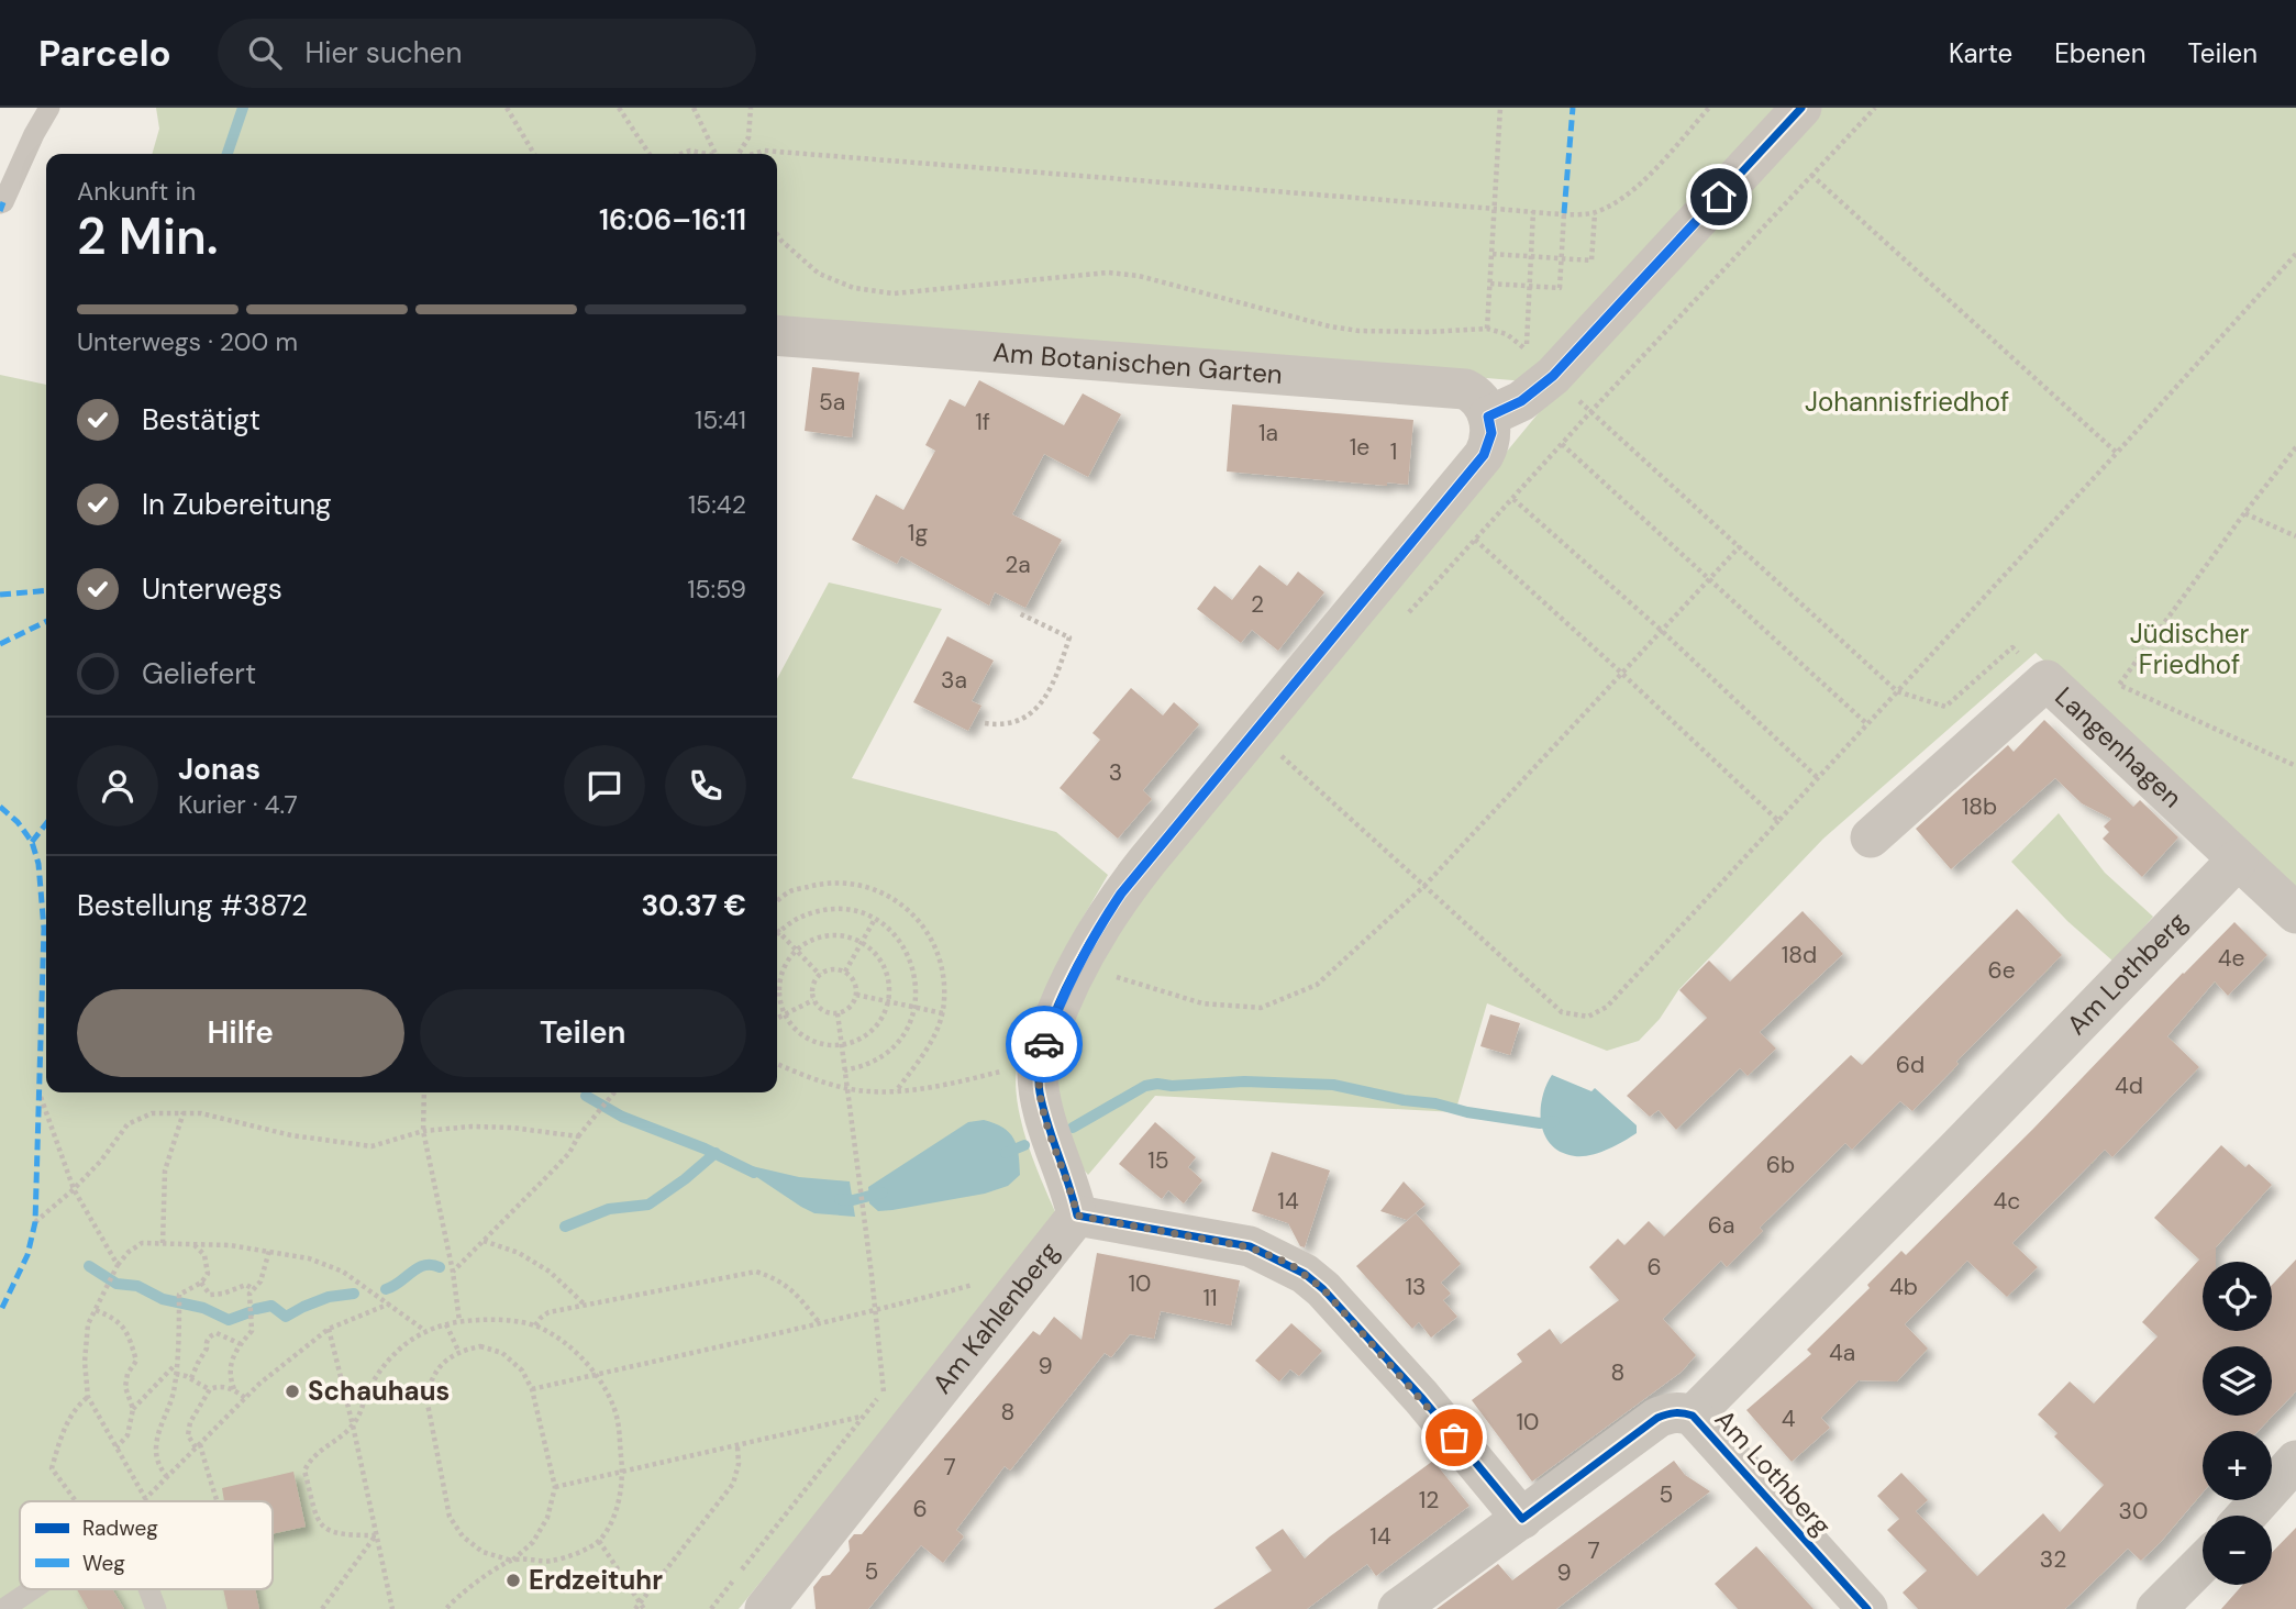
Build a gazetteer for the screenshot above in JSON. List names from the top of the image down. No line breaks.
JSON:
{"streets":{"street":["Am Botanischen Garten","Langenhagen","Am Lothberg","Am Kahlenberg"]},"crossings":[["Langenhagen","Am Lothberg"],["Am Lothberg","Am Kahlenberg"]],"parks":["Johannisfriedhof","Jüdischer Friedhof"],"places":["Schauhaus","Erdzeituhr"],"house_numbers":["5a","1f","1a","1e","1","1g","2a","2","3a","3","18b","18d","4e","6e","6d","4d","15","6b","14","4c","6a","6","10","13","4b","11","4a","9","8","8","4","10","7","5","12","6","30","14","7","32","5","9"],"legend":["Radweg","Weg"],"page":{"header":"Parcelo","search":"Hier suchen","nav":["Karte","Ebenen","Teilen"],"heading":["2 Min.","Ankunft in","16:06–16:11"],"panel":["Jonas","Kurier · 4.7","Bestellung #3872","30.37 €"],"bar":"Unterwegs · 200 m","list":[["Bestätigt","15:41"],["In Zubereitung","15:42"],["Unterwegs","15:59"],"Geliefert"],"buttons":["Hilfe","Teilen"],"map_buttons":["+","−"]}}
